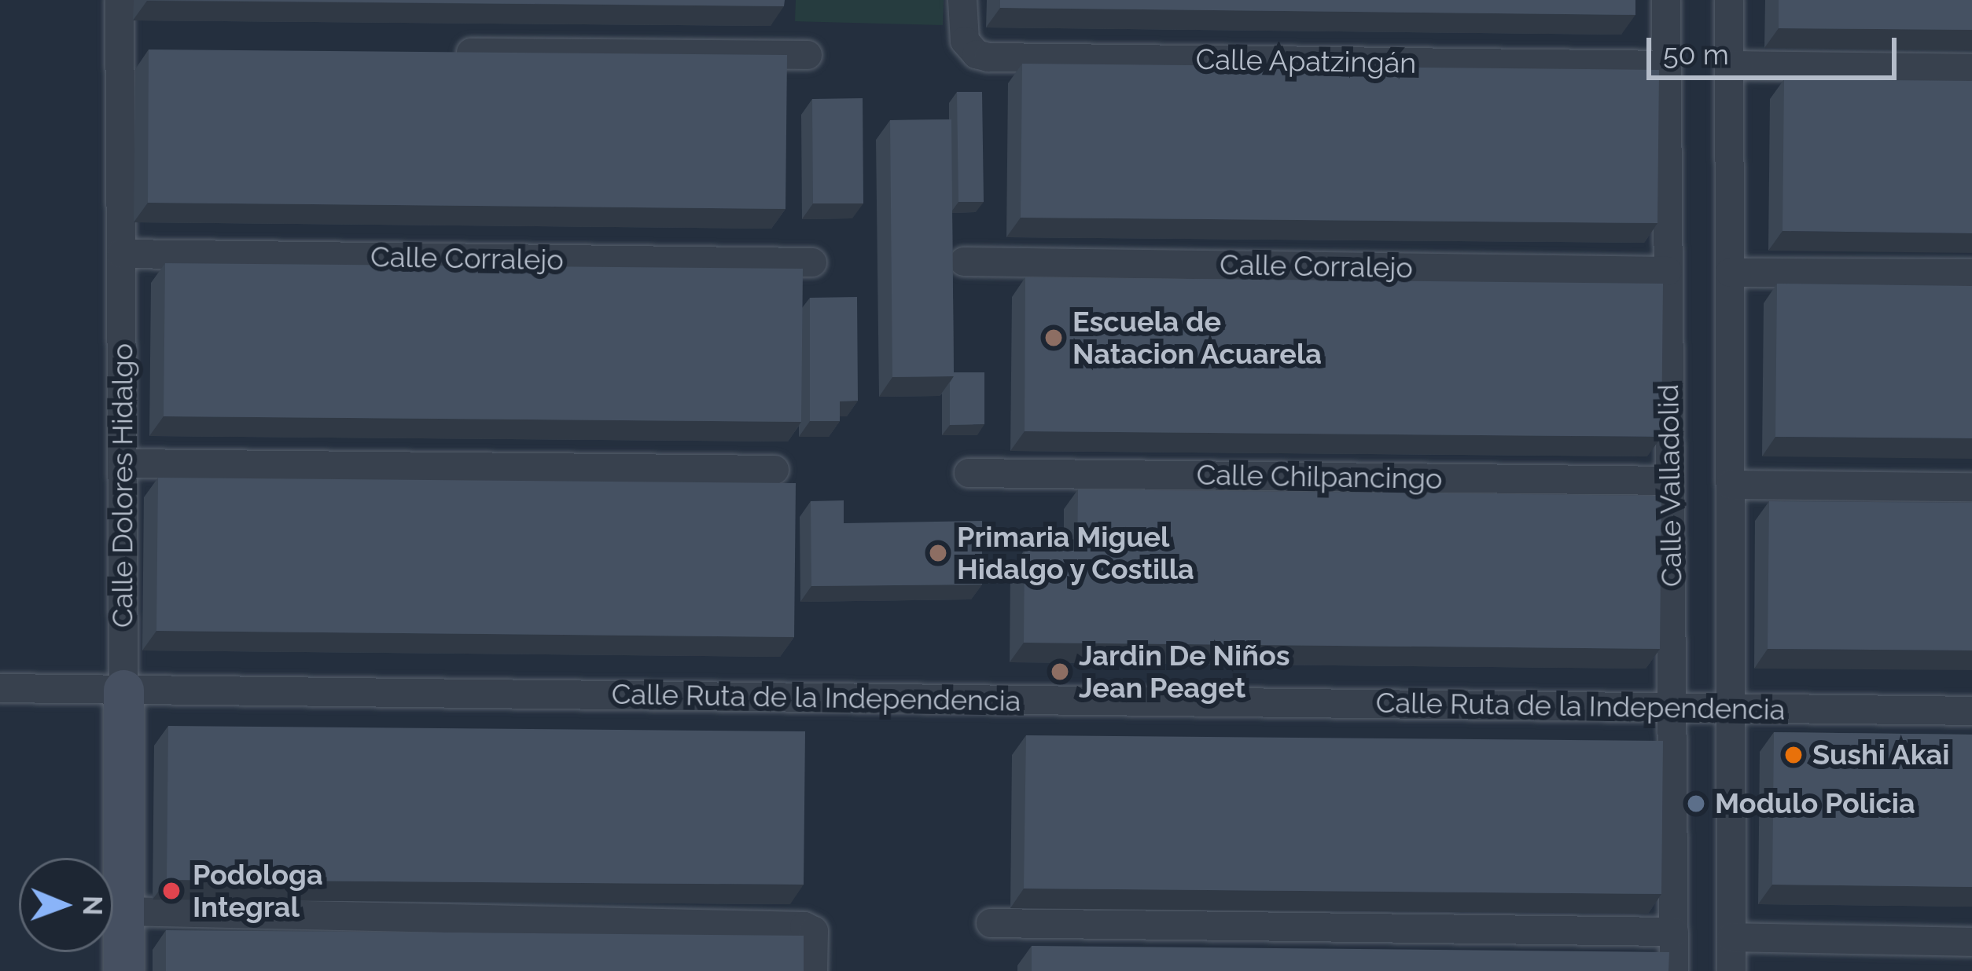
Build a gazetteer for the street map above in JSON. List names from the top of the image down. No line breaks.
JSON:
{"streets":{"street":["Calle Apatzingán","Calle Corralejo","Calle Chilpancingo","Calle Dolores Hidalgo","Calle Valladolid","Calle Ruta de la Independencia"]},"crossings":[["Calle Apatzingán","Calle Valladolid"],["Calle Corralejo","Calle Dolores Hidalgo"],["Calle Corralejo","Calle Valladolid"],["Calle Chilpancingo","Calle Valladolid"],["Calle Dolores Hidalgo","Calle Ruta de la Independencia"],["Calle Valladolid","Calle Ruta de la Independencia"]],"places":["Escuela de Natacion Acuarela","Primaria Miguel Hidalgo y Costilla","Jardin De Niños Jean Peaget","Sushi Akai","Modulo Policia","Podologa Integral"],"scale_bar":"50 m","north":"right"}
